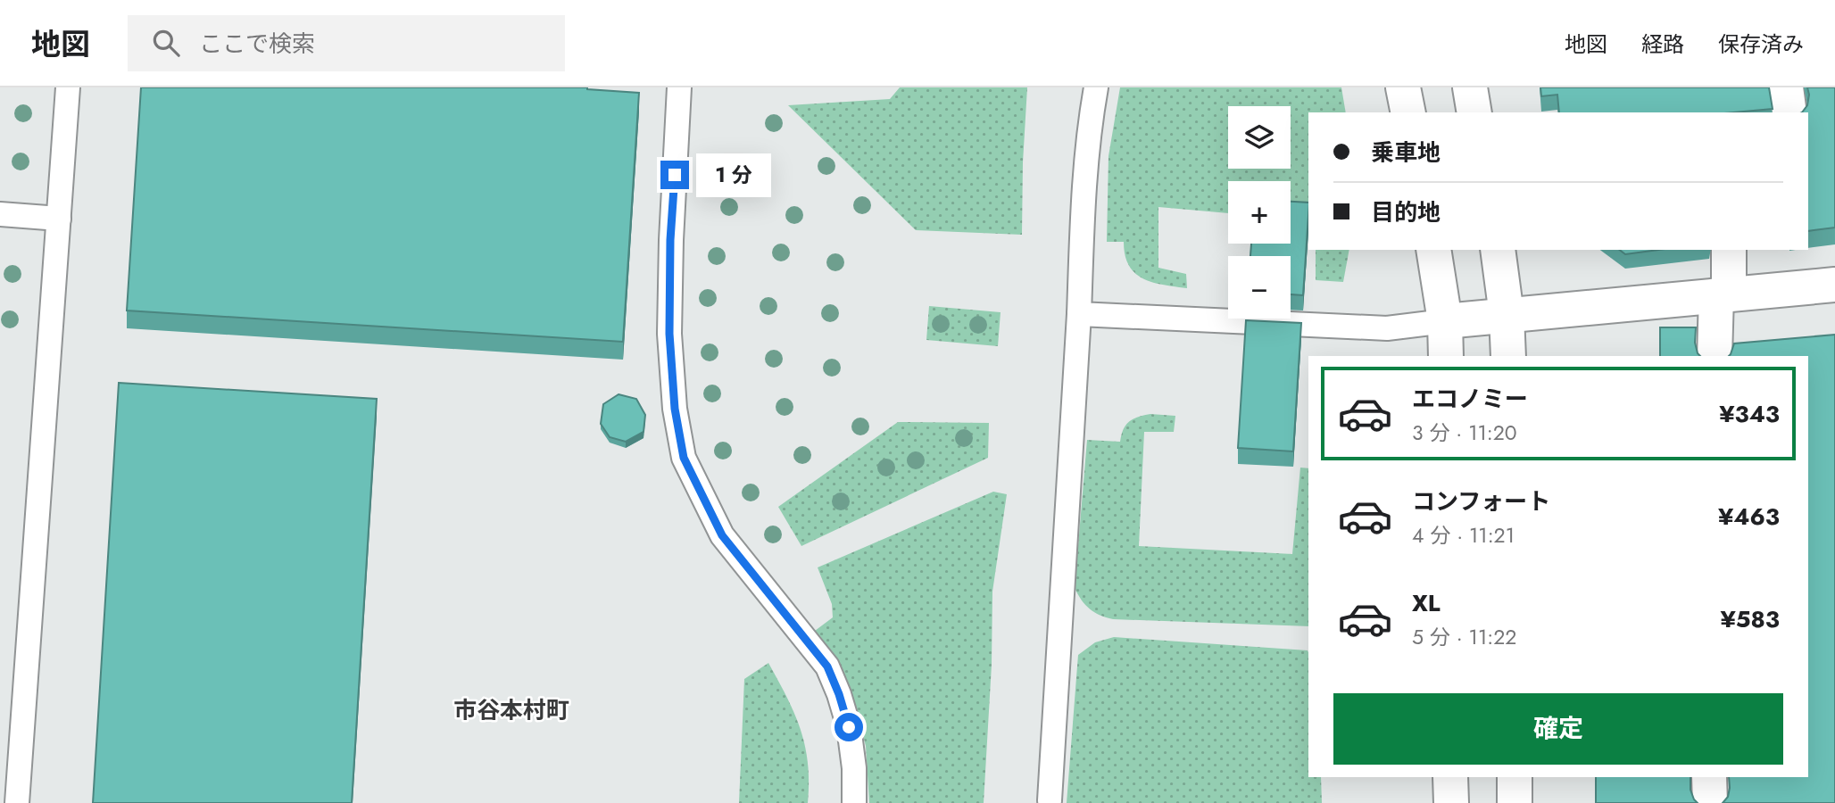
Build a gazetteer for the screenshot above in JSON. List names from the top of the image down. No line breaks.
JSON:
{"districts":["市谷本村町"],"page":{"header":"地図","search":"ここで検索","nav":["地図","経路","保存済み"],"map_buttons":["+","−"],"banner":["乗車地","目的地"],"bubble":"1 分","list":[{"name":"エコノミー","note":"3 分 · 11:20","value":"¥343"},{"name":"コンフォート","note":"4 分 · 11:21","value":"¥463"},{"name":"XL","note":"5 分 · 11:22","value":"¥583"}],"buttons":"確定"}}
